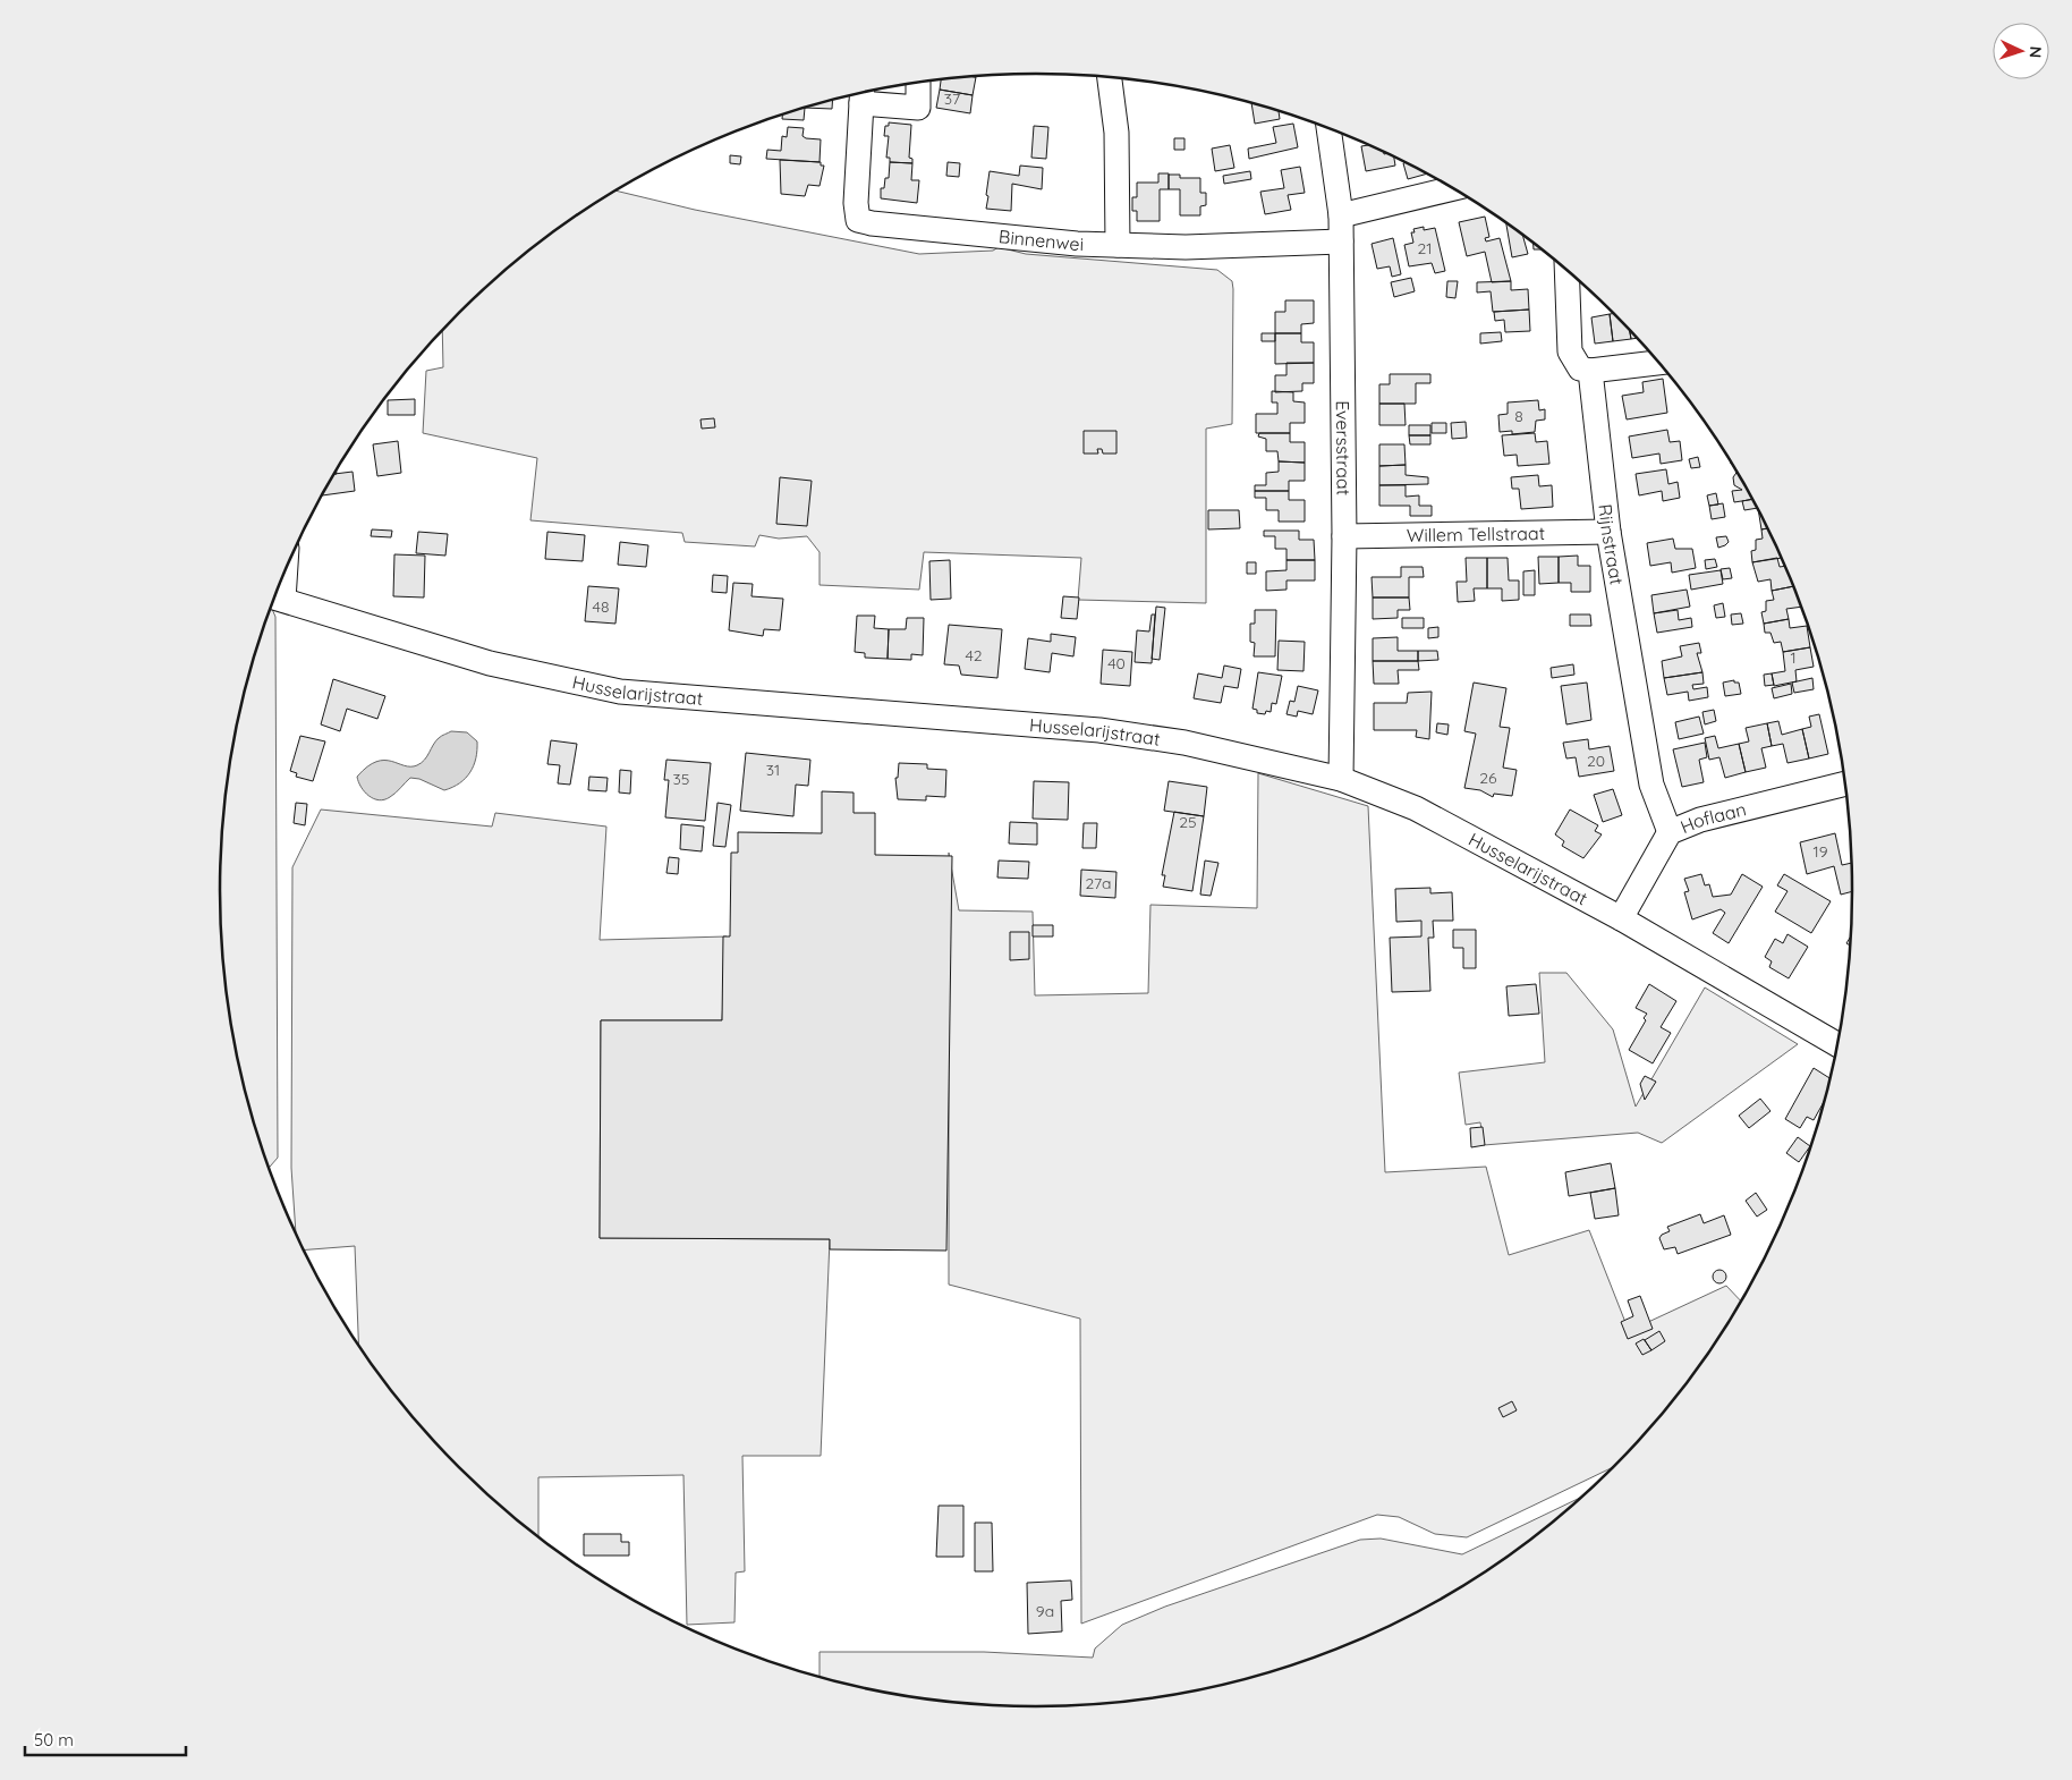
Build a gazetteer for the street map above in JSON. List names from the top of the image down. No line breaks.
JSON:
{"streets":{"street":["Binnenwei","Eversstraat","Willem Tellstraat","Rijnstraat","Husselarijstraat","Hoflaan"]},"crossings":[["Binnenwei","Eversstraat"],["Eversstraat","Willem Tellstraat"],["Eversstraat","Husselarijstraat"],["Willem Tellstraat","Rijnstraat"],["Rijnstraat","Hoflaan"],["Husselarijstraat","Hoflaan"]],"house_numbers":["37","21","8","48","42","1","40","20","31","26","35","25","19","27a","9a"],"scale_bar":"50 m","north":"right"}
